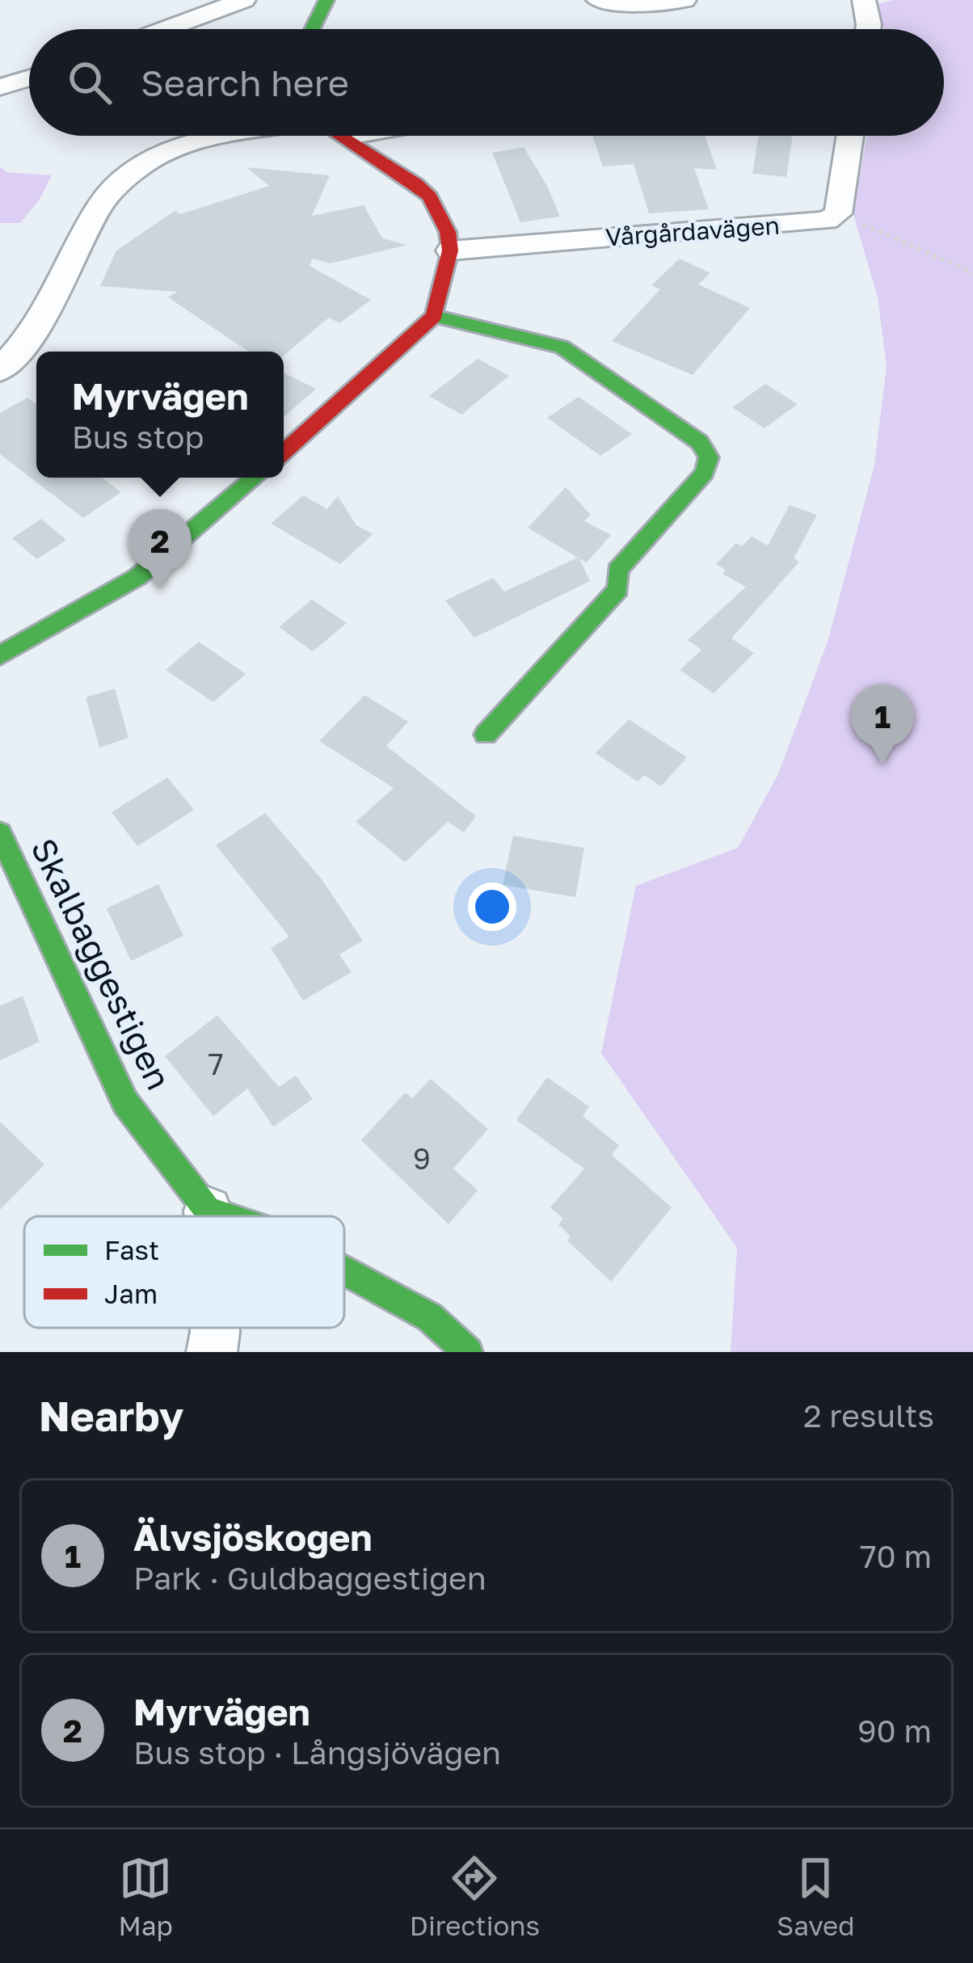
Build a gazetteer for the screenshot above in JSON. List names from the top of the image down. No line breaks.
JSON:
{"streets":{"street":["Vårgårdavägen","Skalbaggestigen"]},"house_numbers":["7","9"],"legend":["Fast","Jam"],"page":{"search":"Search here","popup":["Myrvägen","Bus stop"],"pins":["2","1"],"heading":["Nearby","2 results"],"list":[{"mark":"1","name":"Älvsjöskogen","note":"Park · Guldbaggestigen","value":"70 m"},{"mark":"2","name":"Myrvägen","note":"Bus stop · Långsjövägen","value":"90 m"}],"nav":["Map","Directions","Saved"]}}
